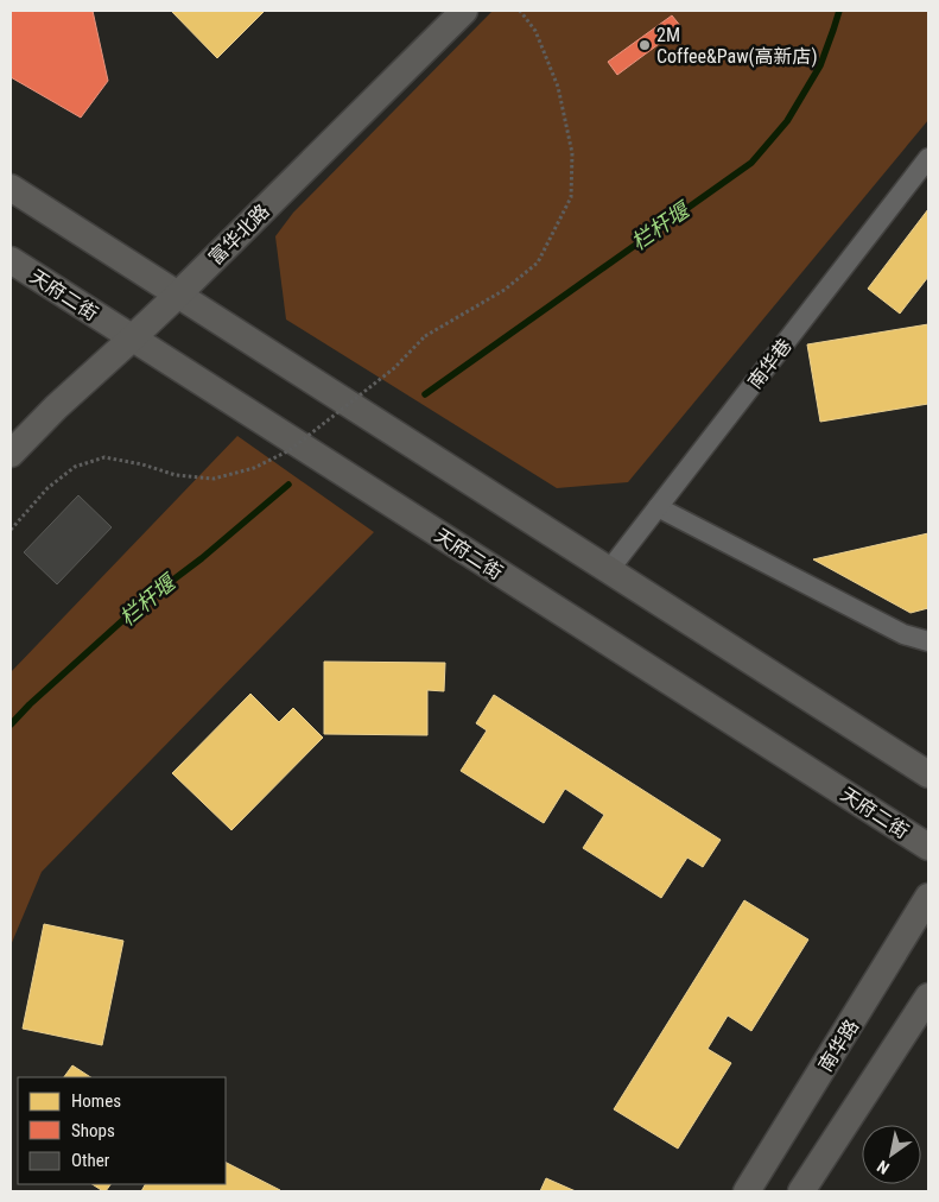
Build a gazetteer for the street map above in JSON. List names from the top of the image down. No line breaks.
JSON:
{"streets":{"main road":["富华北路","天府二街","南华路"],"street":["南华巷"]},"crossings":[["富华北路","天府二街"]],"water":["栏杆堰"],"places":["2M Coffee&Paw(高新店)"],"legend":["Homes","Shops","Other"],"north":"bottom left"}
